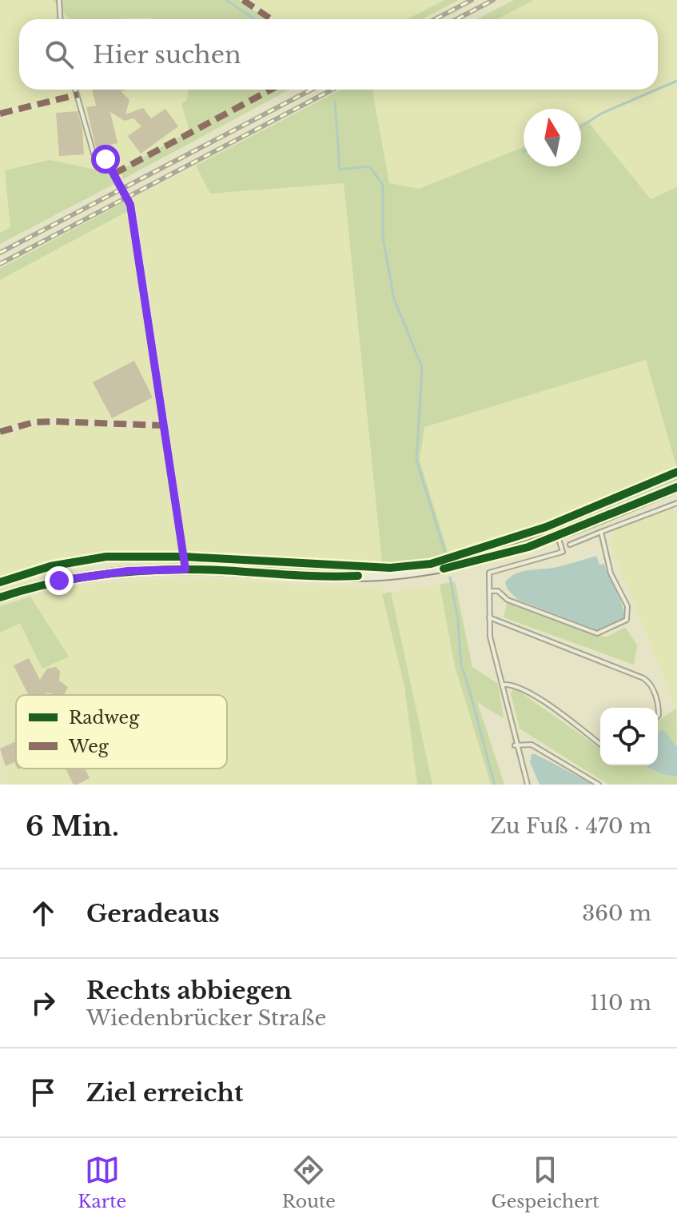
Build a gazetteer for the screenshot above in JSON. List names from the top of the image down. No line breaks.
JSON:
{"legend":["Radweg","Weg"],"north":"top","page":{"search":"Hier suchen","heading":["6 Min.","Zu Fuß · 470 m"],"list":[["Geradeaus","360 m"],["Rechts abbiegen","Wiedenbrücker Straße","110 m"],"Ziel erreicht"],"nav":["Karte","Route","Gespeichert"]}}
